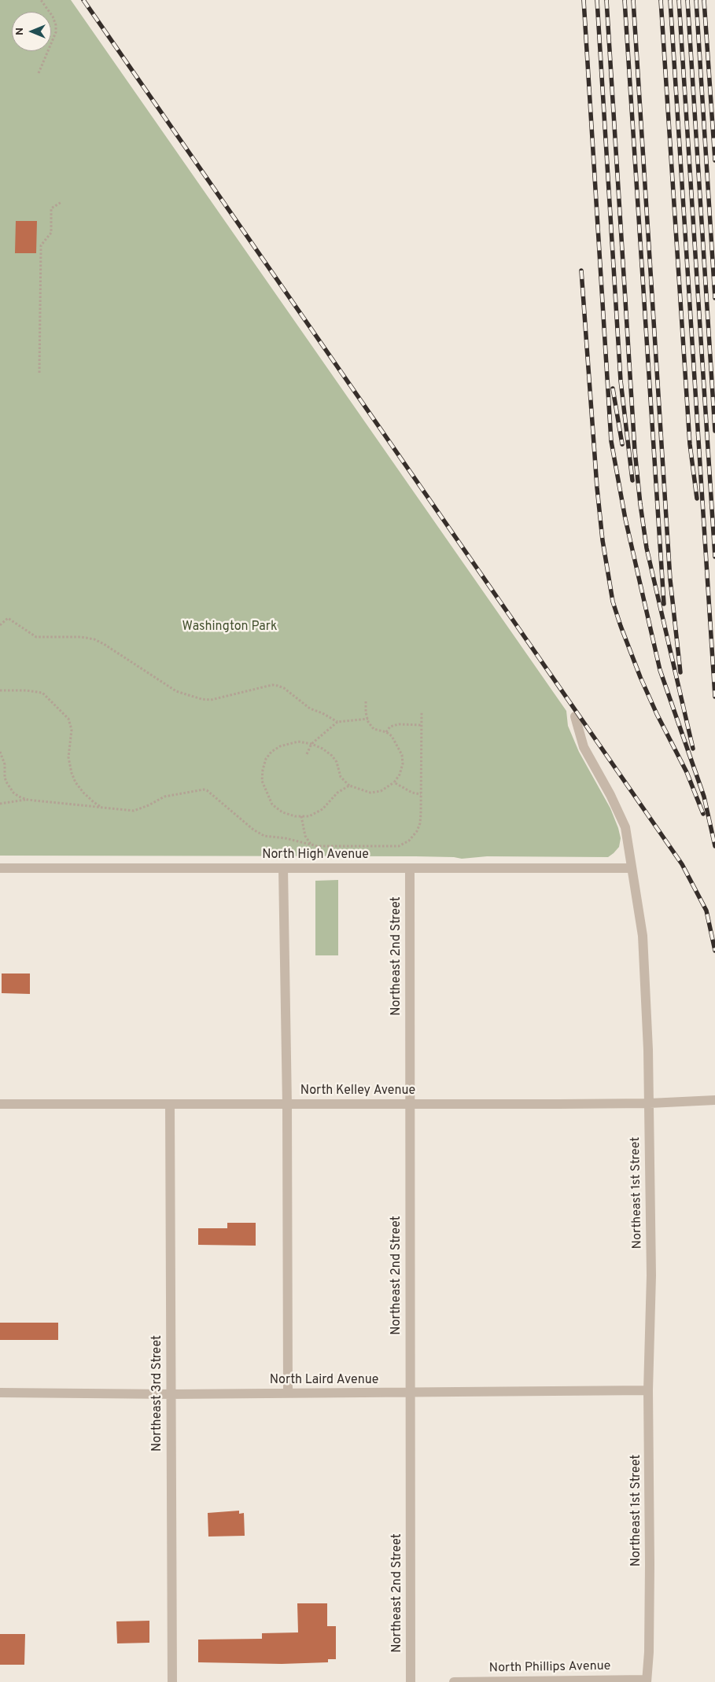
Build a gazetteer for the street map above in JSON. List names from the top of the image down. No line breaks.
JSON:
{"streets":{"street":["North High Avenue","Northeast 2nd Street","North Kelley Avenue","Northeast 1st Street","North Laird Avenue","Northeast 3rd Street","North Phillips Avenue"]},"crossings":[["North High Avenue","Northeast 2nd Street"],["North High Avenue","Northeast 1st Street"],["Northeast 2nd Street","North Kelley Avenue"],["Northeast 2nd Street","North Laird Avenue"],["North Kelley Avenue","Northeast 1st Street"],["North Kelley Avenue","Northeast 3rd Street"],["Northeast 1st Street","North Laird Avenue"],["Northeast 1st Street","North Phillips Avenue"],["North Laird Avenue","Northeast 3rd Street"]],"parks":["Washington Park"],"north":"left"}
